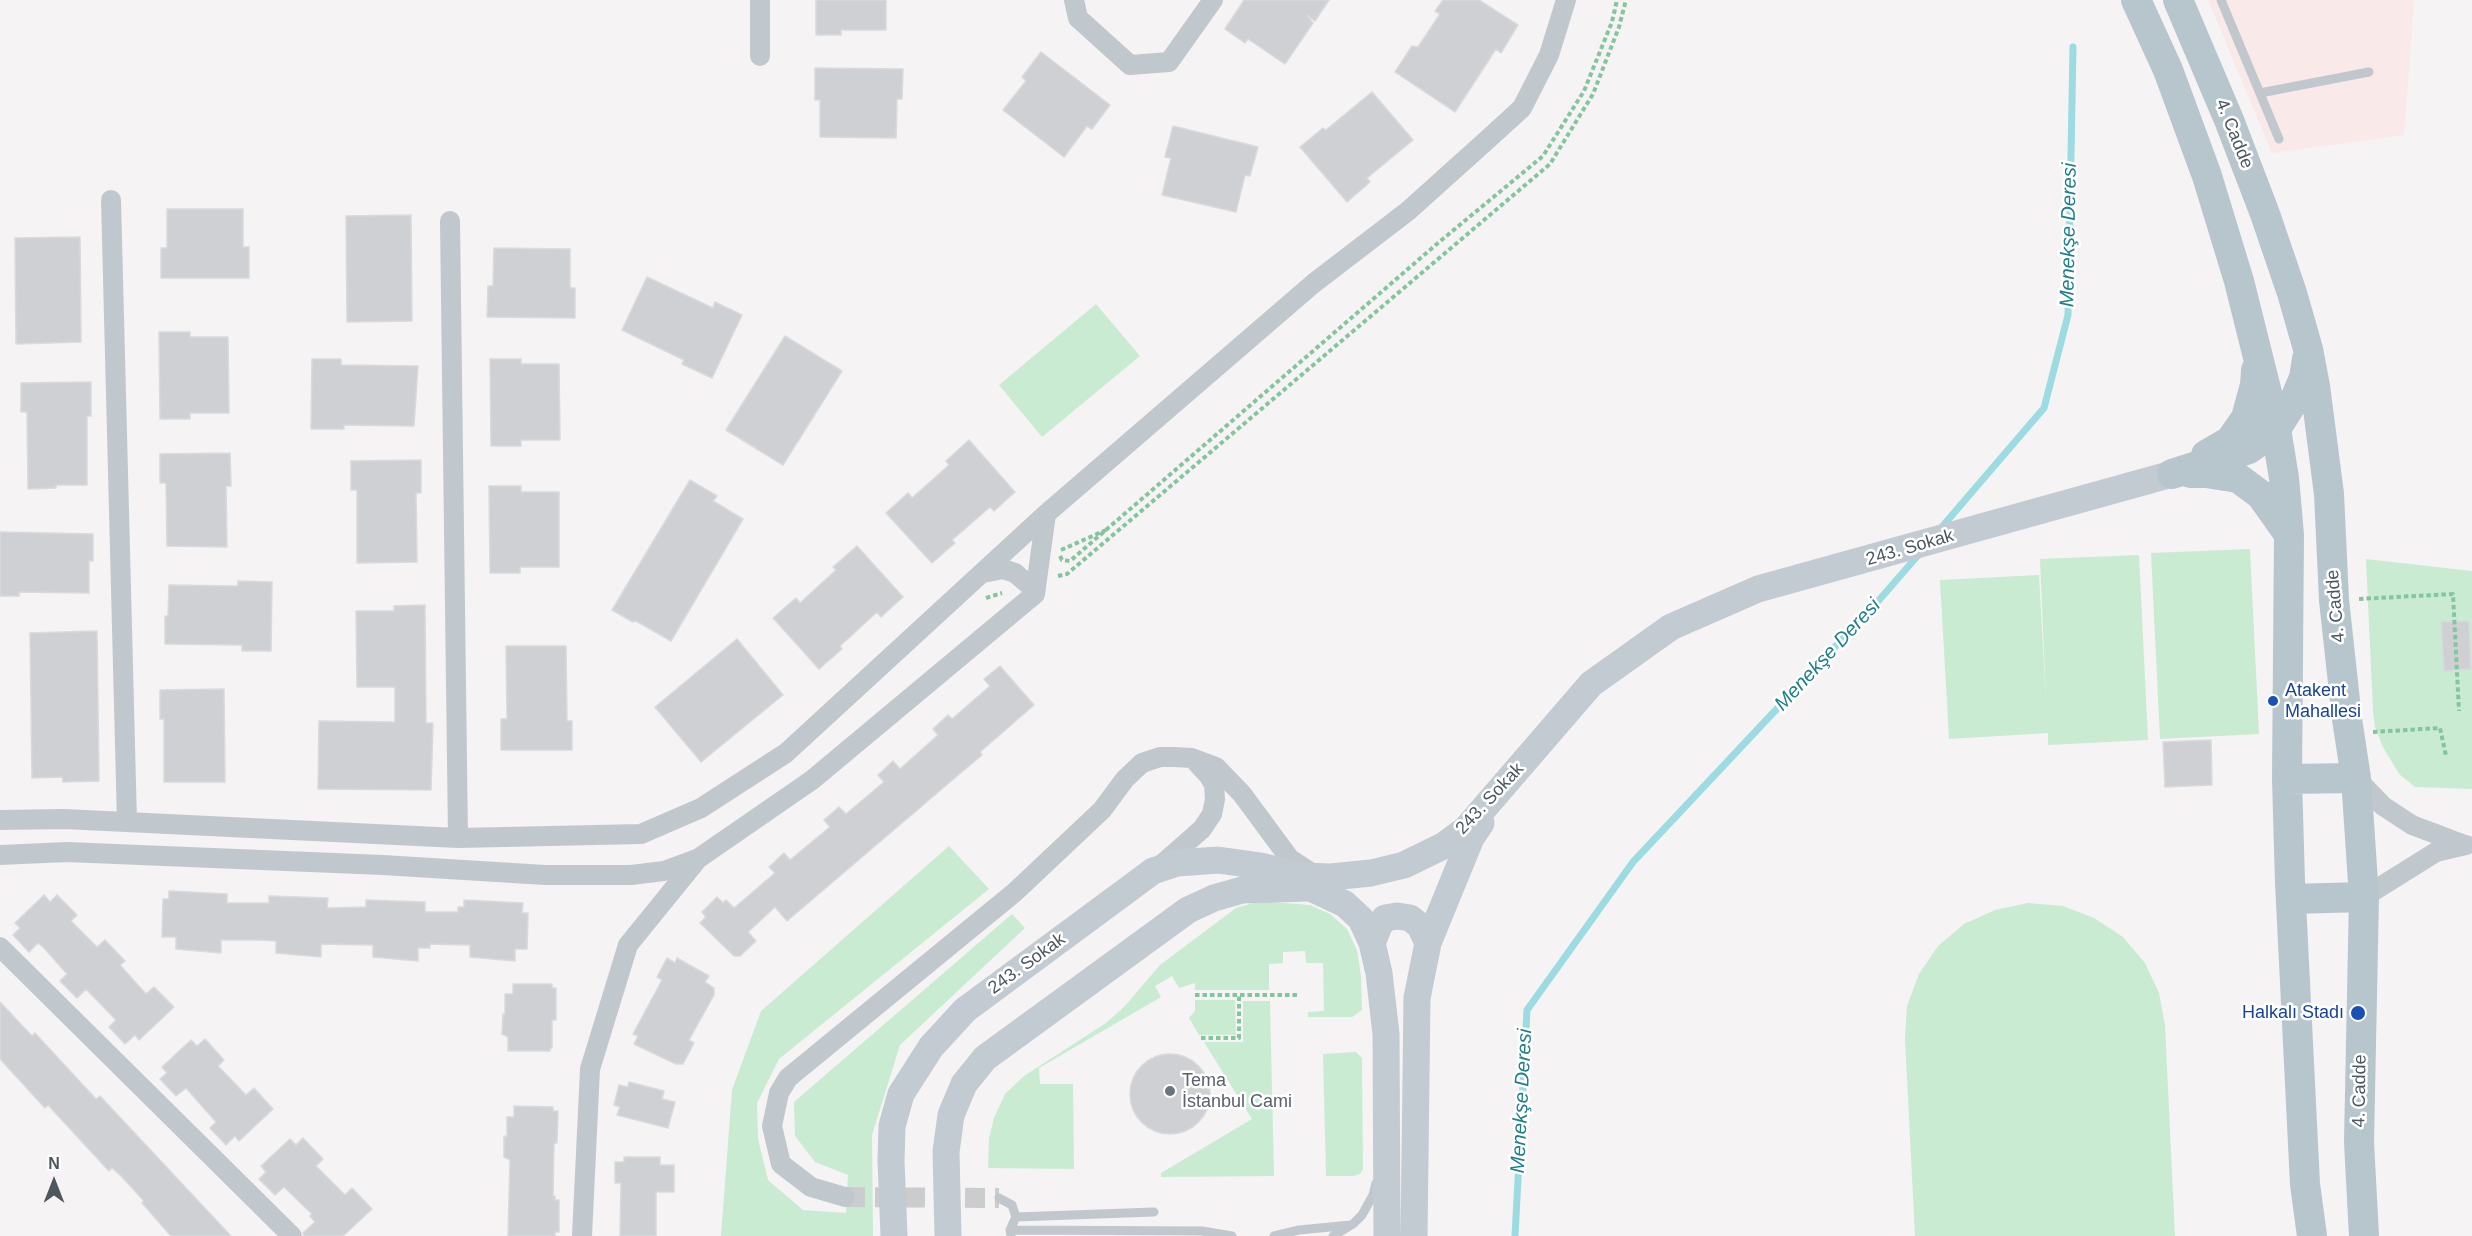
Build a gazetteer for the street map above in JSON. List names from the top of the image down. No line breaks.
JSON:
{"streets":{"main road":["4. Cadde"],"street":["243. Sokak"]},"water":["Menekşe Deresi"],"places":["Atakent Mahallesi","Halkalı Stadı","Tema İstanbul Cami"],"north":"top"}
